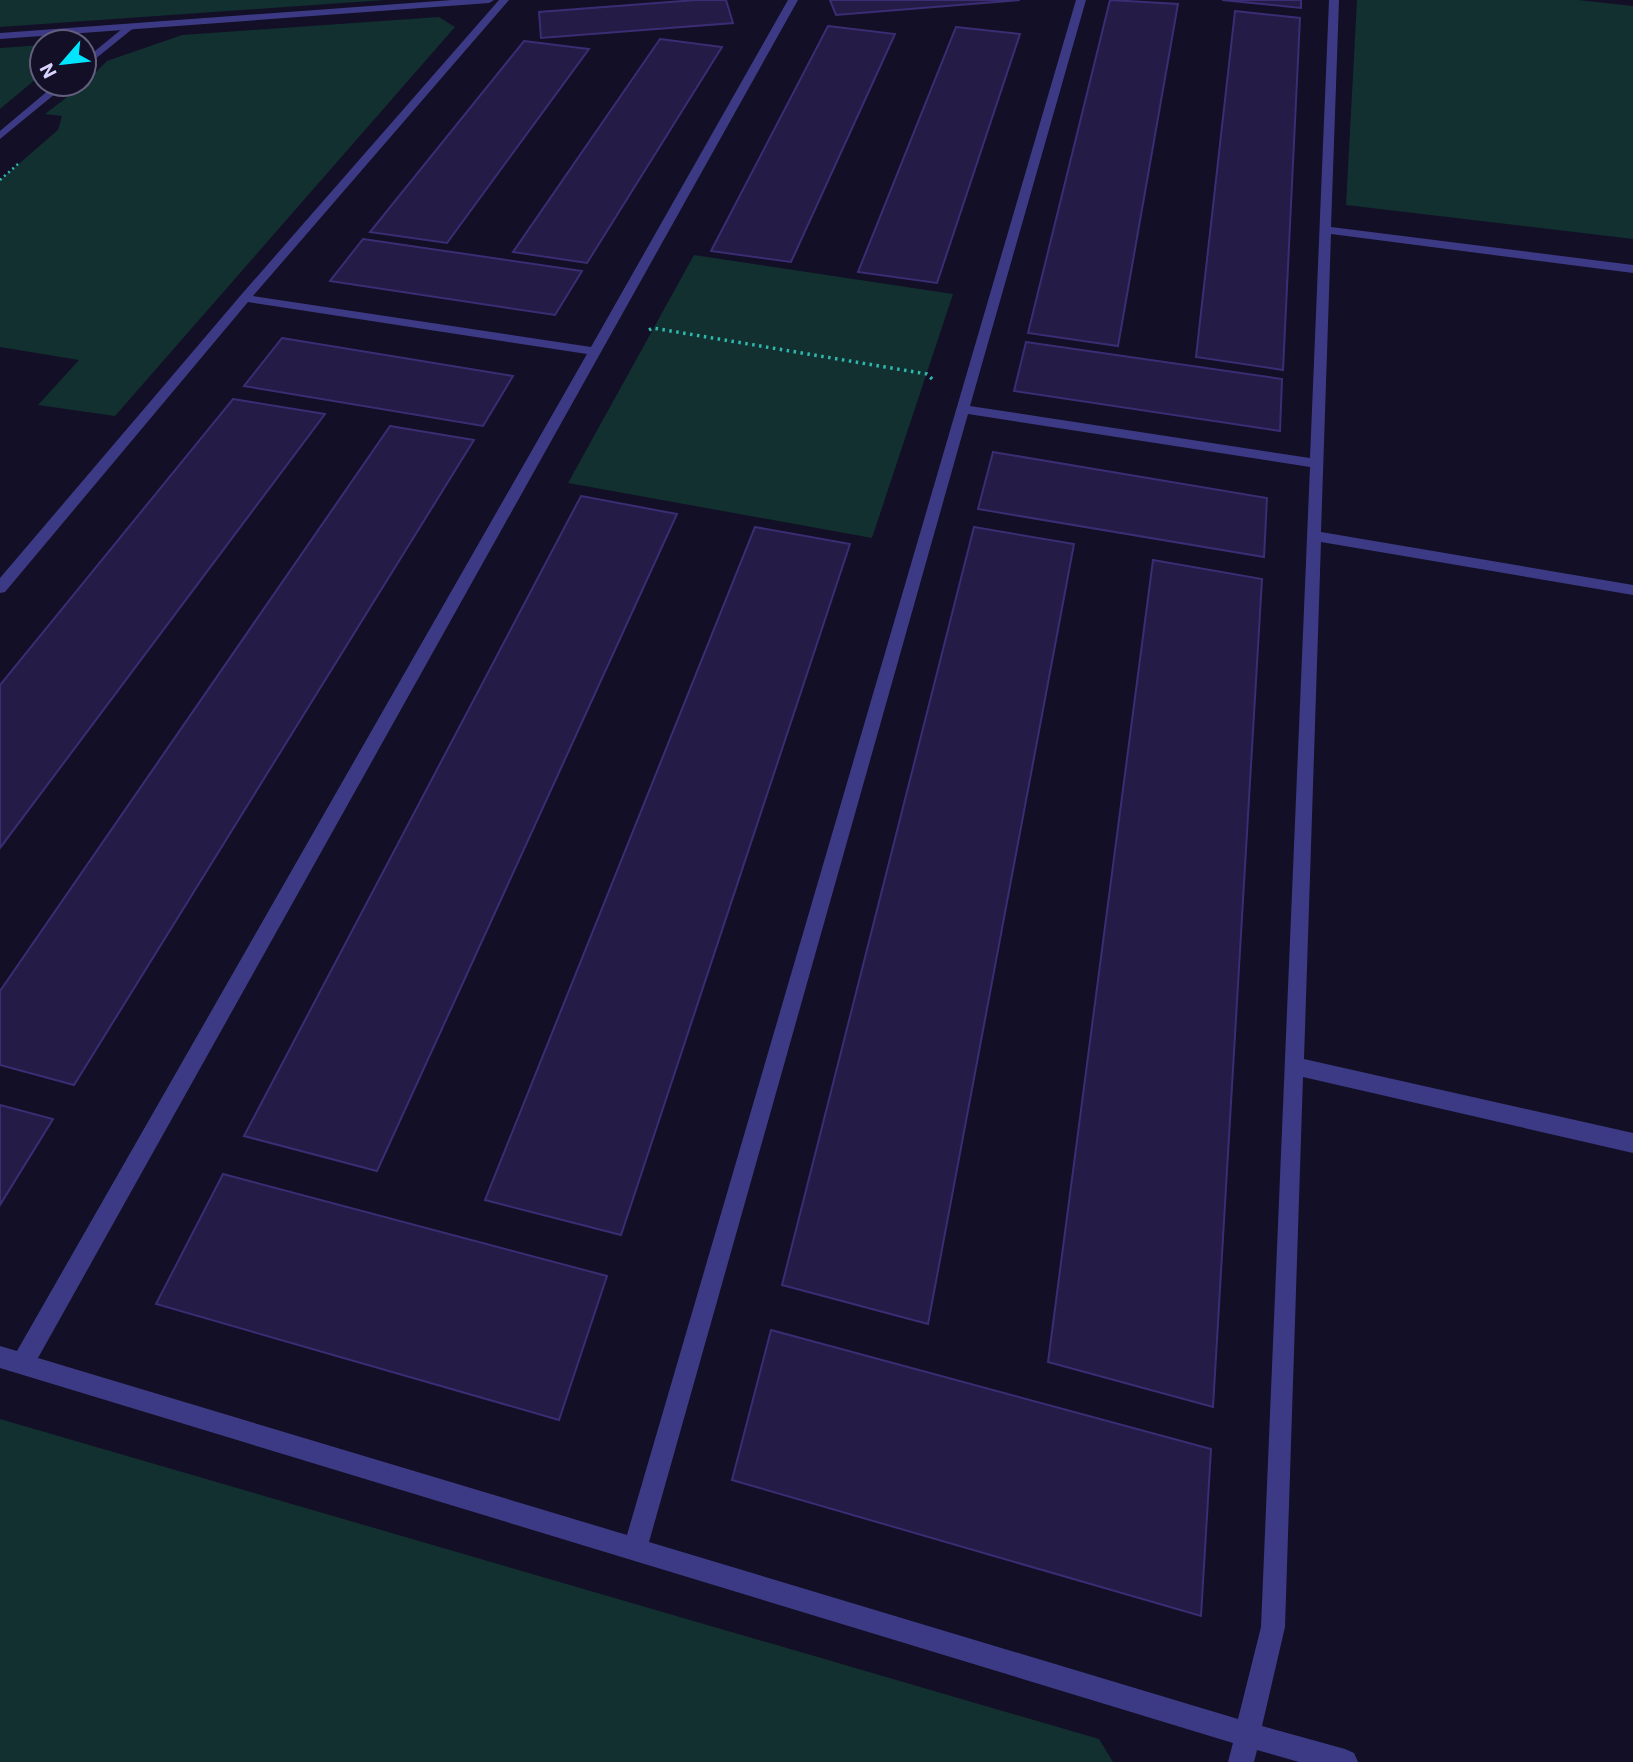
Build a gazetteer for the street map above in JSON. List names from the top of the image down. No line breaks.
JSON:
{"north":"bottom left"}
